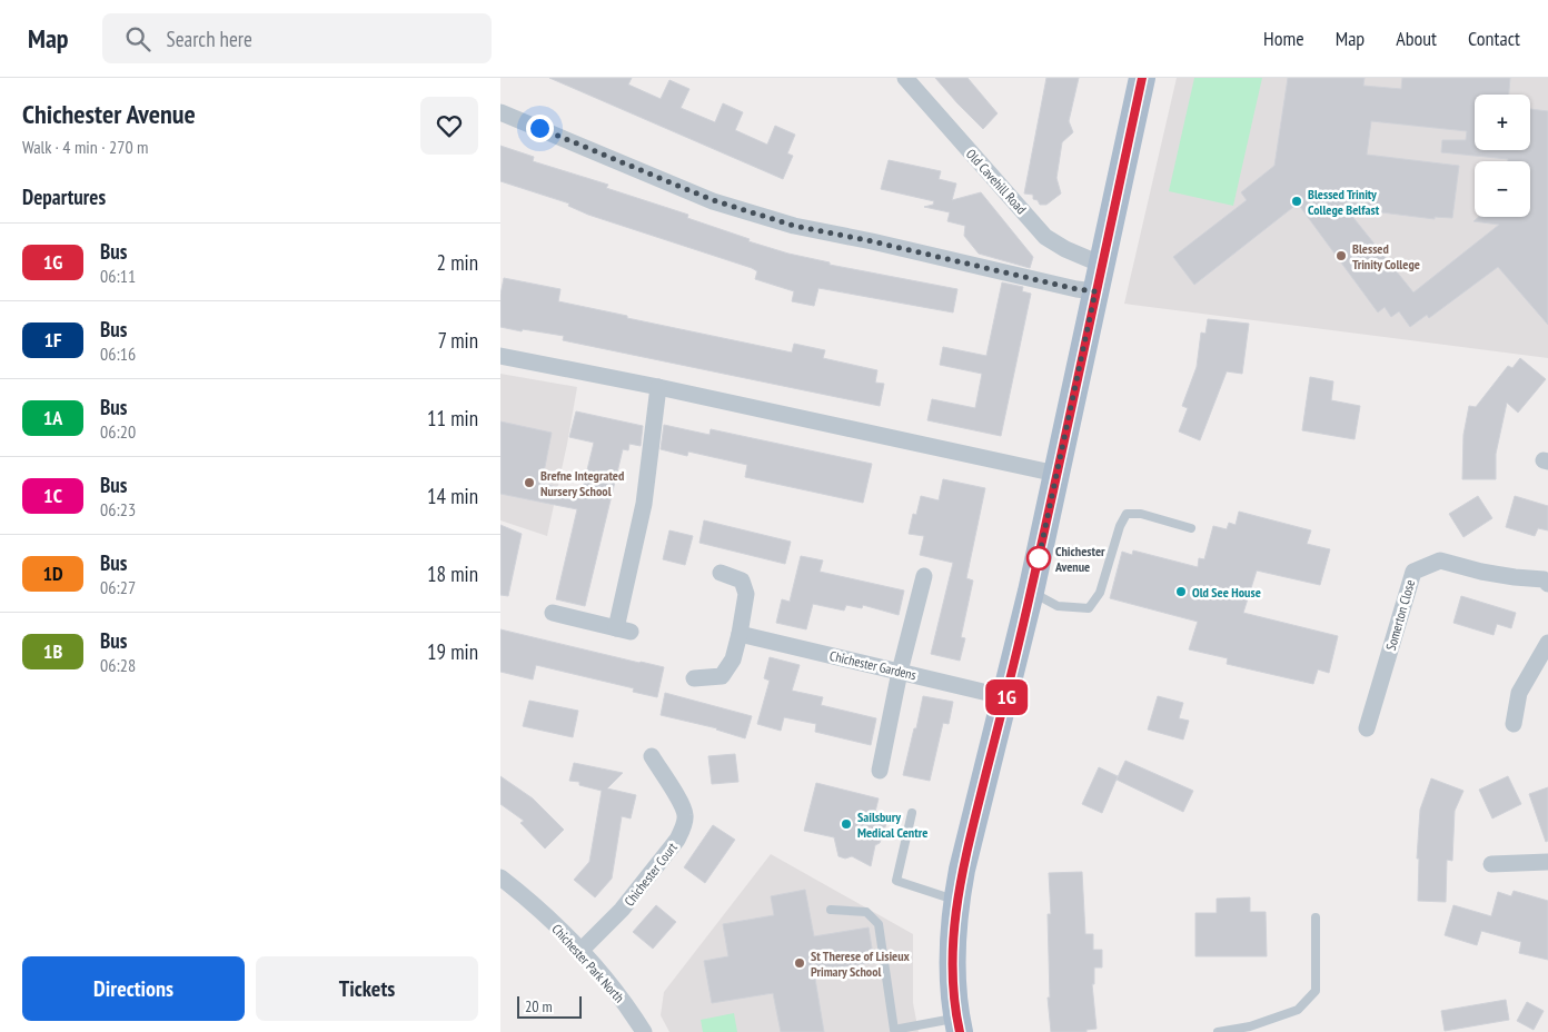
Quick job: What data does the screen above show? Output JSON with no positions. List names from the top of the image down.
{
  "streets": {
    "street": [
      "Old Cavehill Road",
      "Somerton Close",
      "Chichester Gardens",
      "Chichester Court",
      "Chichester Park North"
    ]
  },
  "crossings": [
    ["Chichester Court", "Chichester Park North"]
  ],
  "places": [
    "Blessed Trinity College Belfast",
    "Blessed Trinity College",
    "Brefne Integrated Nursery School",
    "Chichester Avenue",
    "Old See House",
    "Sailsbury Medical Centre",
    "St Therese of Lisieux Primary School"
  ],
  "lines": ["bus line 1G"],
  "scale_bar": "20 m",
  "page": {
    "header": "Map",
    "search": "Search here",
    "nav": [
      "Home",
      "Map",
      "About",
      "Contact"
    ],
    "heading": [
      ["Chichester Avenue", "Walk · 4 min · 270 m"],
      "Departures"
    ],
    "on_map": "1G",
    "map_buttons": ["+", "−"],
    "list": [
      {
        "mark": "1G",
        "name": "Bus",
        "note": "06:11",
        "value": "2 min"
      },
      {
        "mark": "1F",
        "name": "Bus",
        "note": "06:16",
        "value": "7 min"
      },
      {
        "mark": "1A",
        "name": "Bus",
        "note": "06:20",
        "value": "11 min"
      },
      {
        "mark": "1C",
        "name": "Bus",
        "note": "06:23",
        "value": "14 min"
      },
      {
        "mark": "1D",
        "name": "Bus",
        "note": "06:27",
        "value": "18 min"
      },
      {
        "mark": "1B",
        "name": "Bus",
        "note": "06:28",
        "value": "19 min"
      }
    ],
    "buttons": ["Directions", "Tickets"],
    "scale": "20 m"
  }
}
